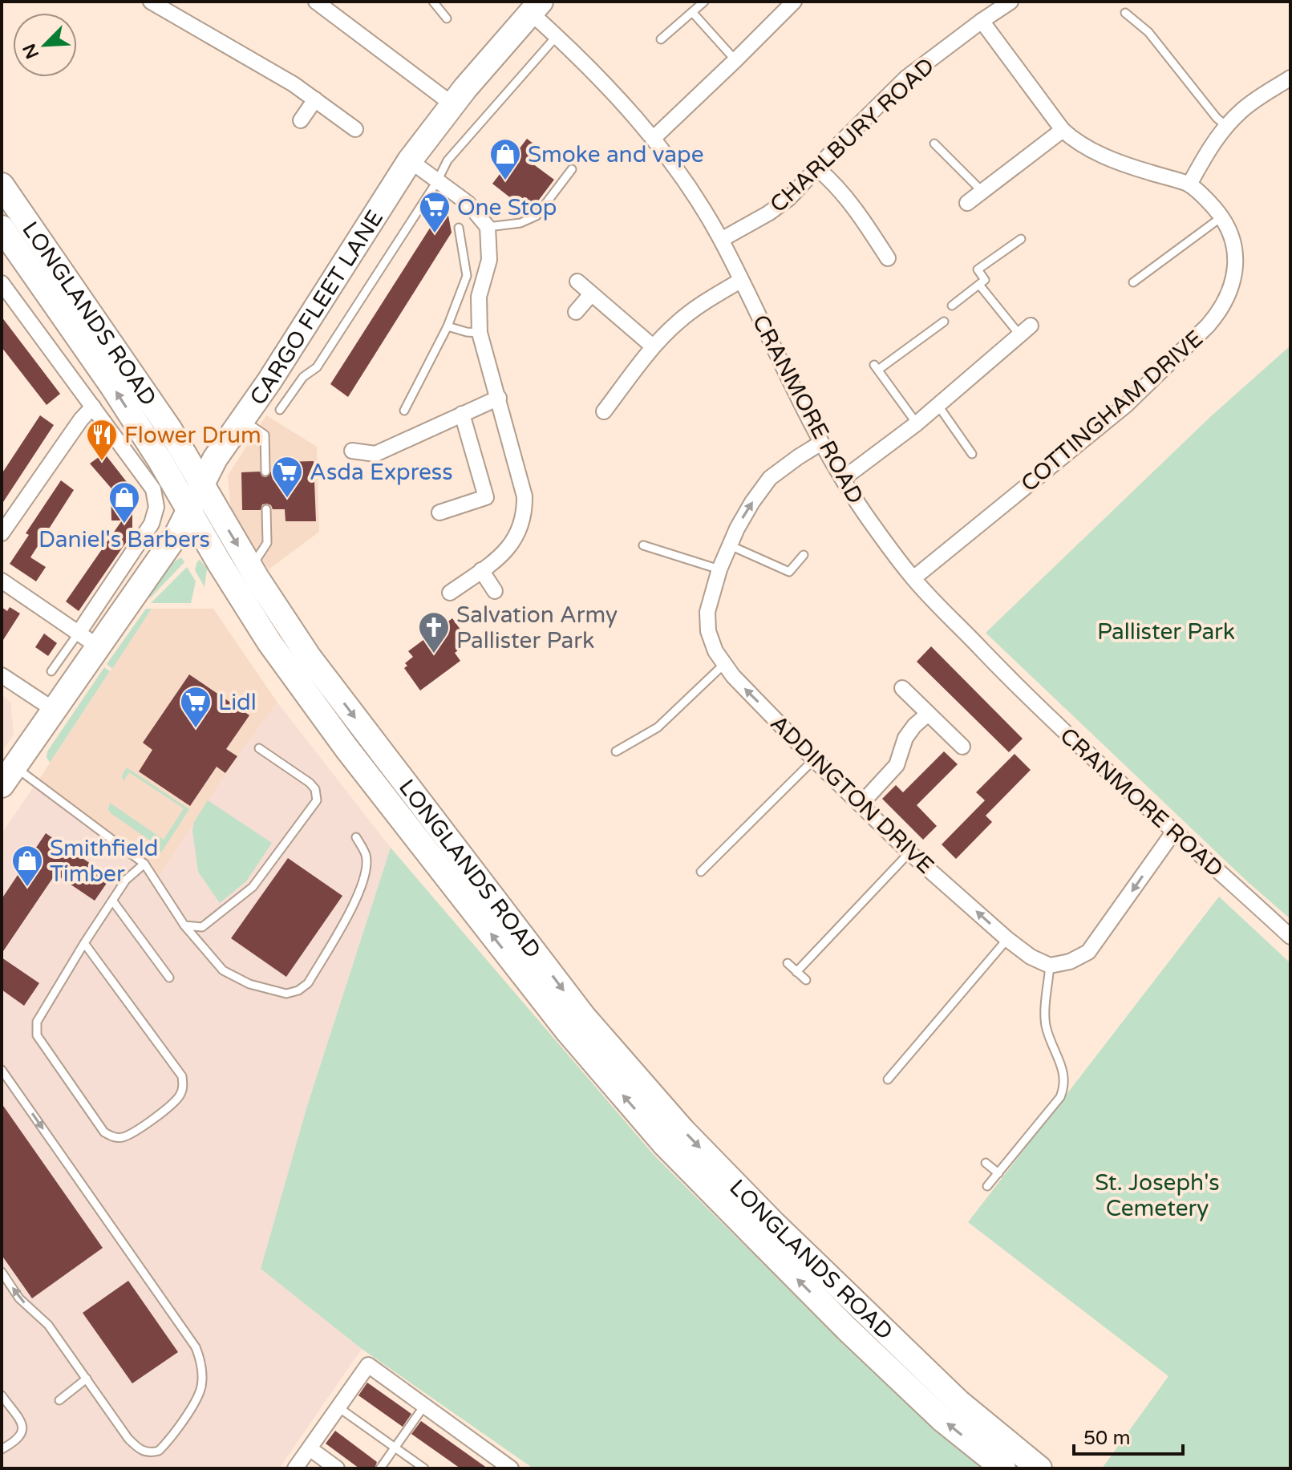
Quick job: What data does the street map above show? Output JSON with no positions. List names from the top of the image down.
{
  "streets": {
    "main road": ["CARGO FLEET LANE", "LONGLANDS ROAD"],
    "street": [
      "CHARLBURY ROAD",
      "CRANMORE ROAD",
      "COTTINGHAM DRIVE",
      "ADDINGTON DRIVE"
    ]
  },
  "crossings": [
    ["CHARLBURY ROAD", "CRANMORE ROAD"],
    ["CHARLBURY ROAD", "COTTINGHAM DRIVE"],
    ["CARGO FLEET LANE", "LONGLANDS ROAD"],
    ["CARGO FLEET LANE", "CRANMORE ROAD"],
    ["CRANMORE ROAD", "COTTINGHAM DRIVE"],
    ["CRANMORE ROAD", "ADDINGTON DRIVE"]
  ],
  "parks": ["Pallister Park", "St. Joseph's Cemetery"],
  "places": {
    "shop": ["Smoke and vape", "Daniel's Barbers", "Smithfield Timber"],
    "supermarket": ["One Stop", "Asda Express", "Lidl"],
    "restaurant": ["Flower Drum"],
    "church": ["Salvation Army Pallister Park"]
  },
  "scale_bar": "50 m",
  "north": "bottom left"
}
